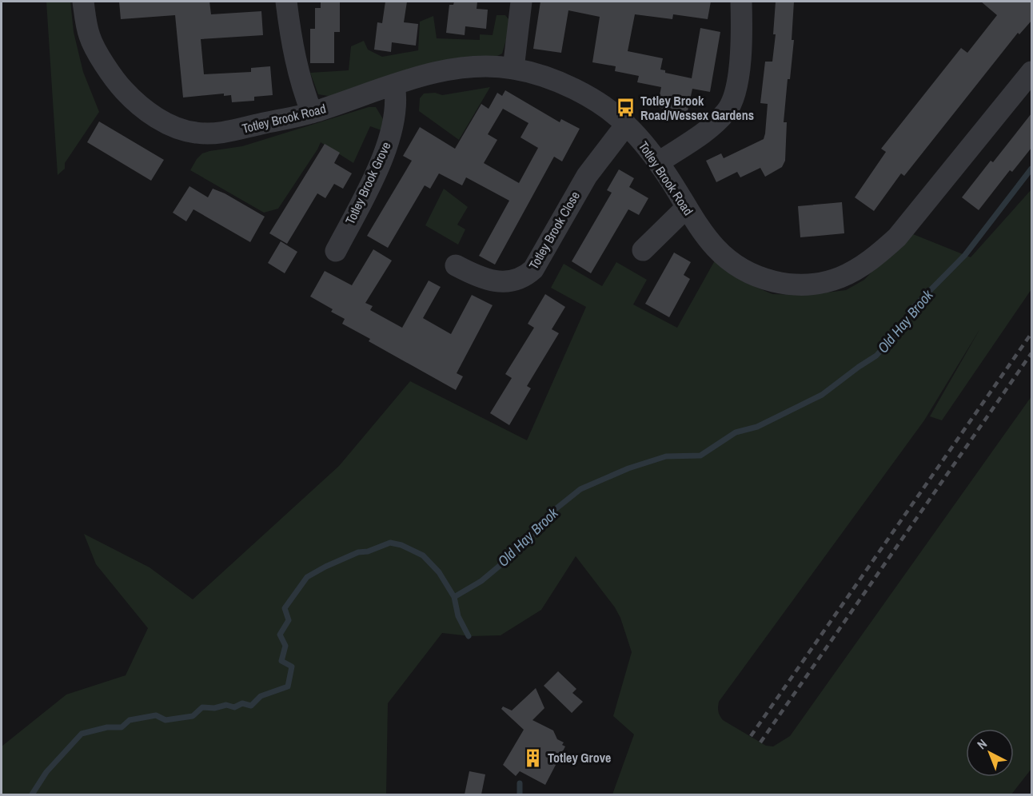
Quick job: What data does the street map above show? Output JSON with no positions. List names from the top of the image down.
{
  "streets": {
    "street": ["Totley Brook Road", "Totley Brook Grove", "Totley Brook Close"]
  },
  "crossings": [
    ["Totley Brook Road", "Totley Brook Grove"],
    ["Totley Brook Road", "Totley Brook Close"]
  ],
  "water": ["Old Hay Brook"],
  "places": {
    "bus stop": ["Totley Brook Road/Wessex Gardens"],
    "building": ["Totley Grove"]
  },
  "north": "top left"
}
